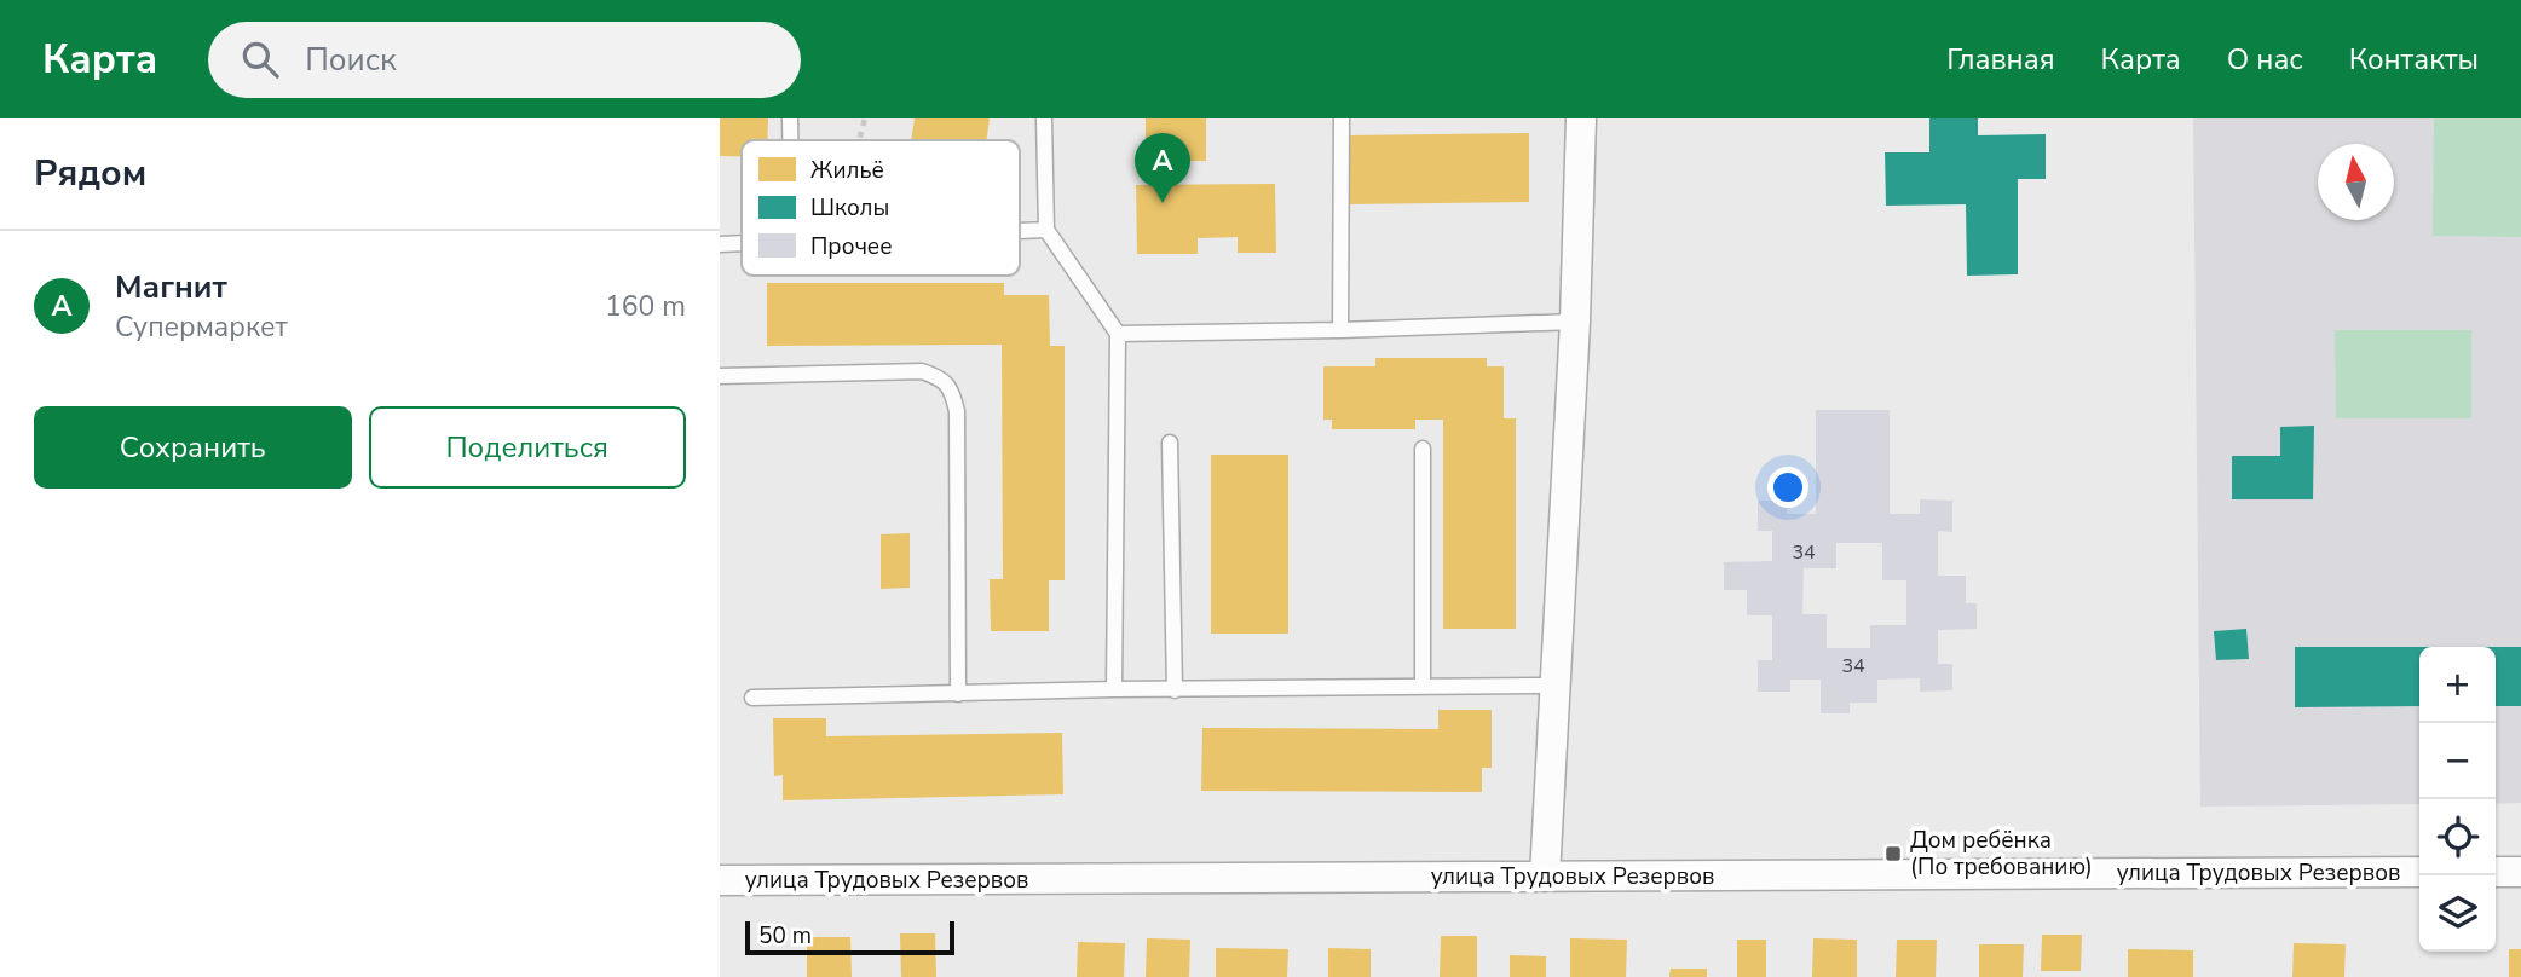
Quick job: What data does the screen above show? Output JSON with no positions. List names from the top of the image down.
{
  "streets": {
    "street": ["улица Трудовых Резервов"]
  },
  "places": {
    "transit": ["Дом ребёнка (По требованию)"]
  },
  "house_numbers": ["34", "34"],
  "legend": ["Жильё", "Школы", "Прочее"],
  "scale_bar": "50 m",
  "north": "top",
  "page": {
    "header": "Карта",
    "search": "Поиск",
    "nav": [
      "Главная",
      "Карта",
      "О нас",
      "Контакты"
    ],
    "heading": "Рядом",
    "pins": "A",
    "list": [
      {
        "mark": "A",
        "name": "Магнит",
        "note": "Супермаркет",
        "value": "160 m"
      }
    ],
    "buttons": ["Сохранить", "Поделиться"],
    "map_buttons": ["+", "−"],
    "scale": "50 m"
  }
}
